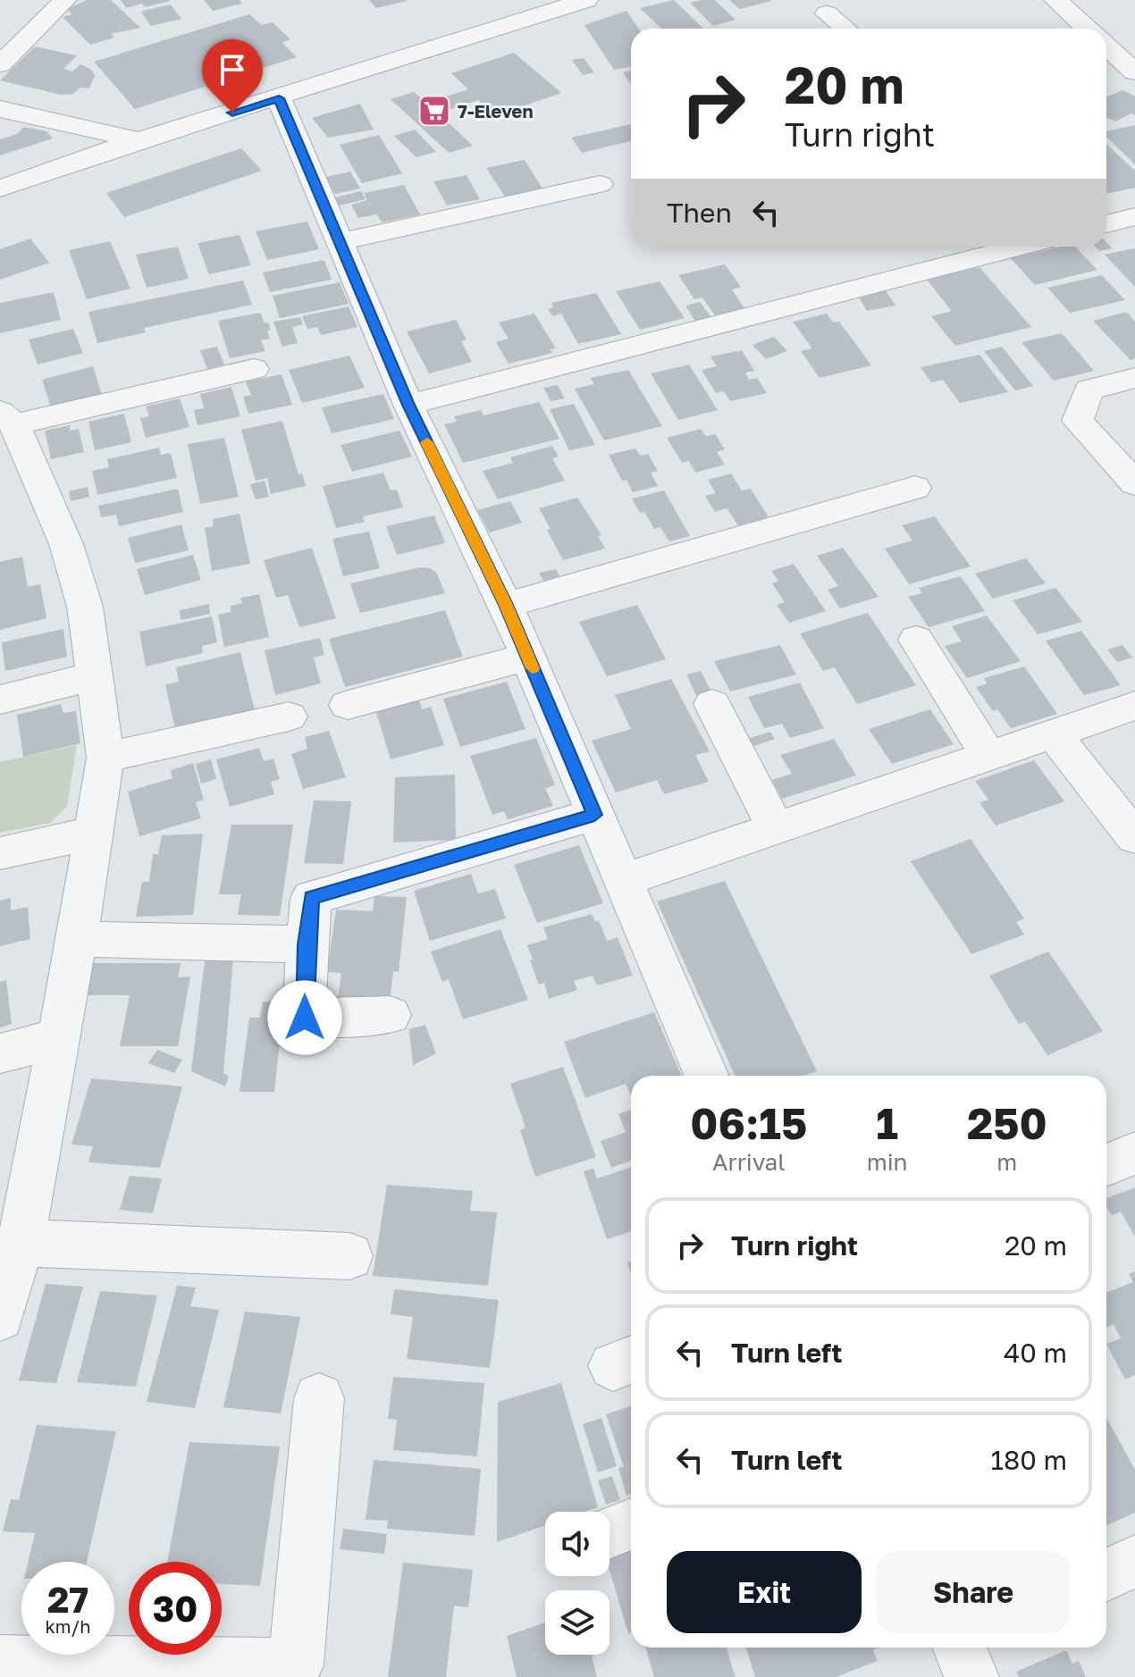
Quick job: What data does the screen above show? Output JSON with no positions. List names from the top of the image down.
{
  "places": {
    "supermarket": ["7-Eleven"]
  },
  "page": {
    "turn": ["20 m", "Turn right"],
    "then": "Then",
    "eta": [
      "06:15",
      "Arrival",
      "1",
      "min",
      "250",
      "m"
    ],
    "list": [
      {
        "name": "Turn right",
        "value": "20 m"
      },
      {
        "name": "Turn left",
        "value": "40 m"
      },
      {
        "name": "Turn left",
        "value": "180 m"
      }
    ],
    "buttons": ["Exit", "Share"],
    "speed": "27 km/h",
    "limit": "30"
  }
}
